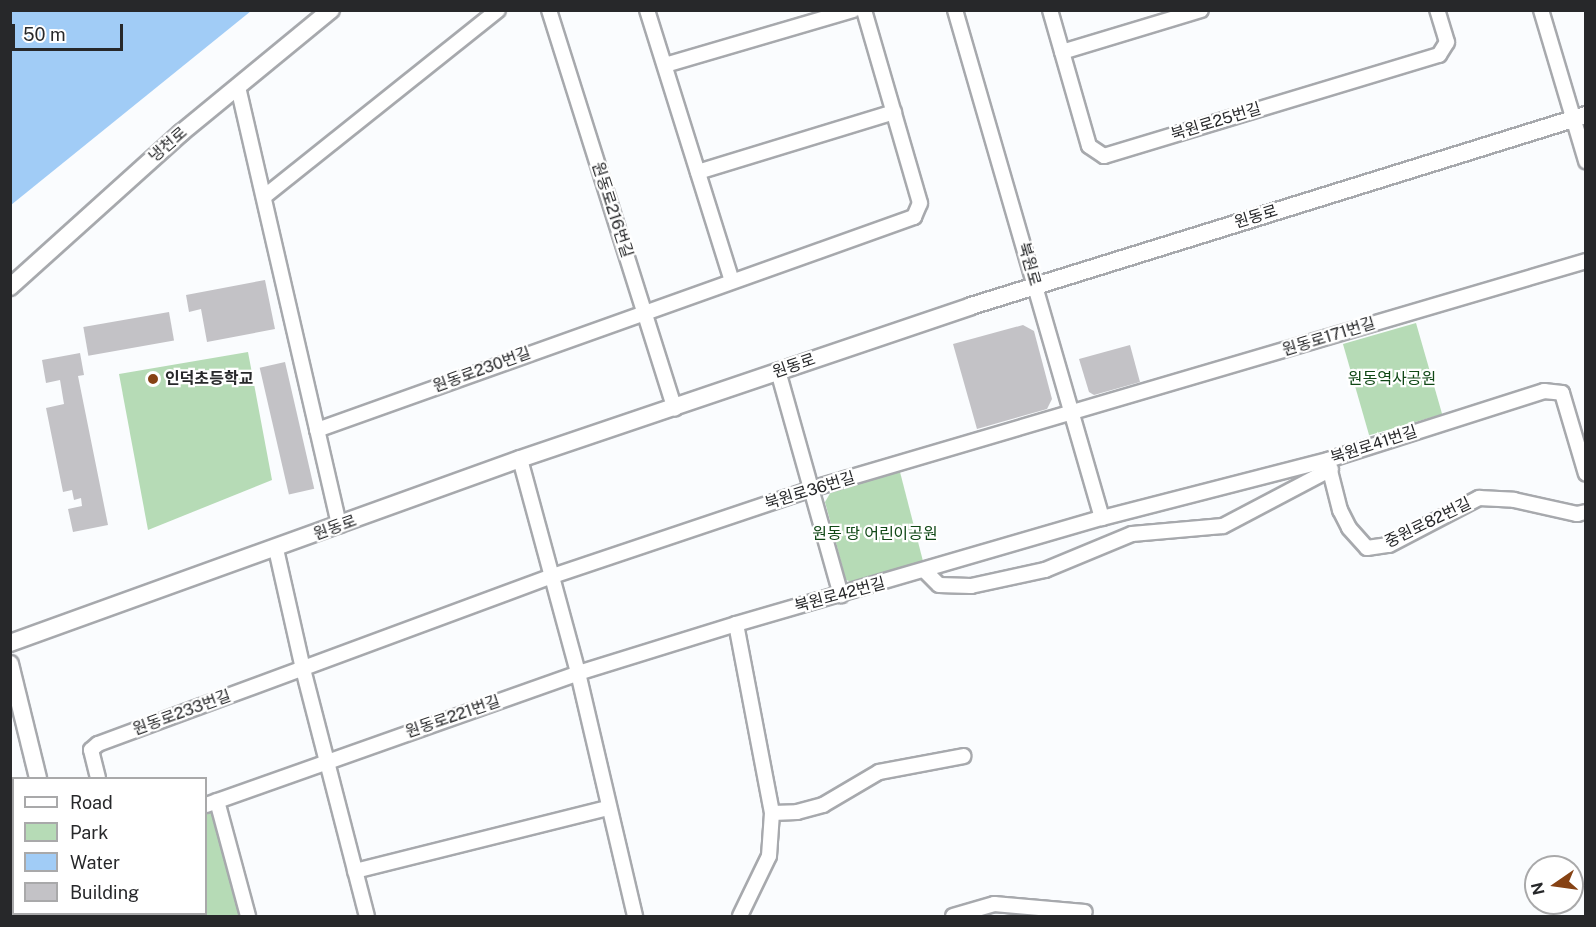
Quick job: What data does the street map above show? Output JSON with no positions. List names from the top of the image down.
{
  "streets": {
    "street": [
      "북원로25번길",
      "냉천로",
      "원동로216번길",
      "원동로",
      "북원로",
      "원동로171번길",
      "원동로230번길",
      "북원로41번길",
      "북원로36번길",
      "중원로82번길",
      "북원로42번길",
      "원동로233번길",
      "원동로221번길"
    ]
  },
  "crossings": [
    ["원동로216번길", "원동로"],
    ["원동로216번길", "원동로230번길"],
    ["원동로", "북원로"],
    ["북원로", "원동로171번길"],
    ["북원로", "북원로41번길"],
    ["북원로", "북원로36번길"],
    ["북원로", "북원로42번길"],
    ["원동로171번길", "북원로36번길"],
    ["북원로41번길", "중원로82번길"],
    ["북원로41번길", "북원로42번길"],
    ["북원로42번길", "원동로221번길"]
  ],
  "parks": ["원동역사공원", "원동 땅 어린이공원"],
  "places": ["인덕초등학교"],
  "legend": [
    "Road",
    "Park",
    "Water",
    "Building"
  ],
  "scale_bar": "50 m",
  "north": "left"
}
